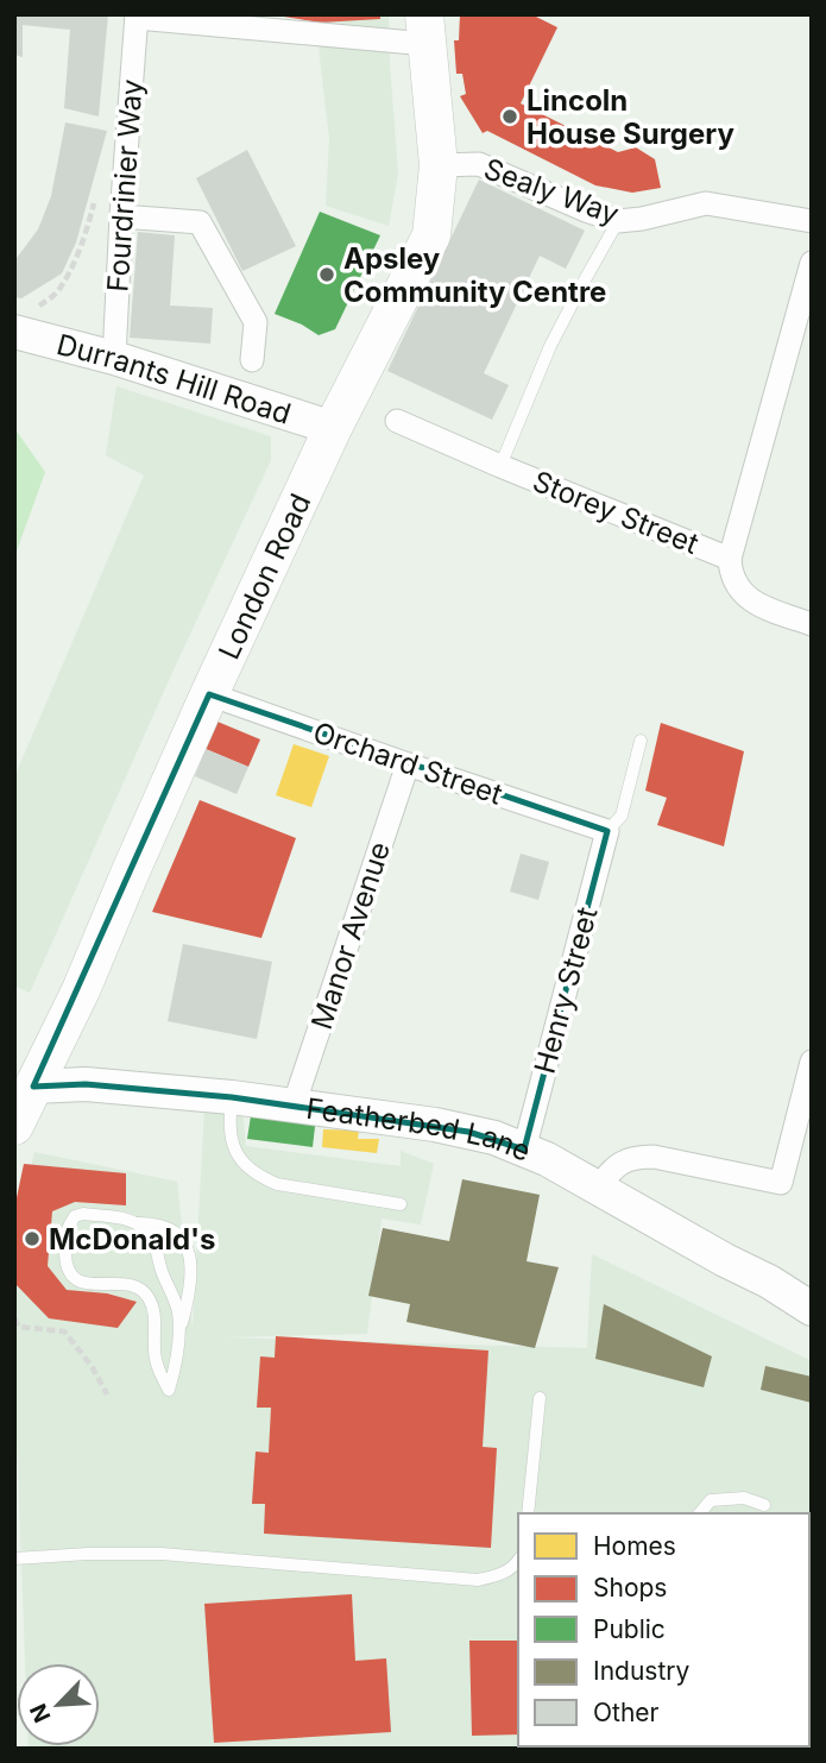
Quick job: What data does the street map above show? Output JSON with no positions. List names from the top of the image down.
{
  "streets": {
    "main road": ["London Road"],
    "street": [
      "Fourdrinier Way",
      "Sealy Way",
      "Durrants Hill Road",
      "Storey Street",
      "Orchard Street",
      "Manor Avenue",
      "Henry Street",
      "Featherbed Lane"
    ]
  },
  "crossings": [
    ["Fourdrinier Way", "Durrants Hill Road"],
    ["Sealy Way", "London Road"],
    ["Durrants Hill Road", "London Road"],
    ["London Road", "Orchard Street"],
    ["London Road", "Featherbed Lane"],
    ["Orchard Street", "Manor Avenue"],
    ["Orchard Street", "Henry Street"],
    ["Manor Avenue", "Featherbed Lane"],
    ["Henry Street", "Featherbed Lane"]
  ],
  "places": ["Lincoln House Surgery", "Apsley Community Centre", "McDonald's"],
  "legend": [
    "Homes",
    "Shops",
    "Public",
    "Industry",
    "Other"
  ],
  "north": "bottom left"
}
